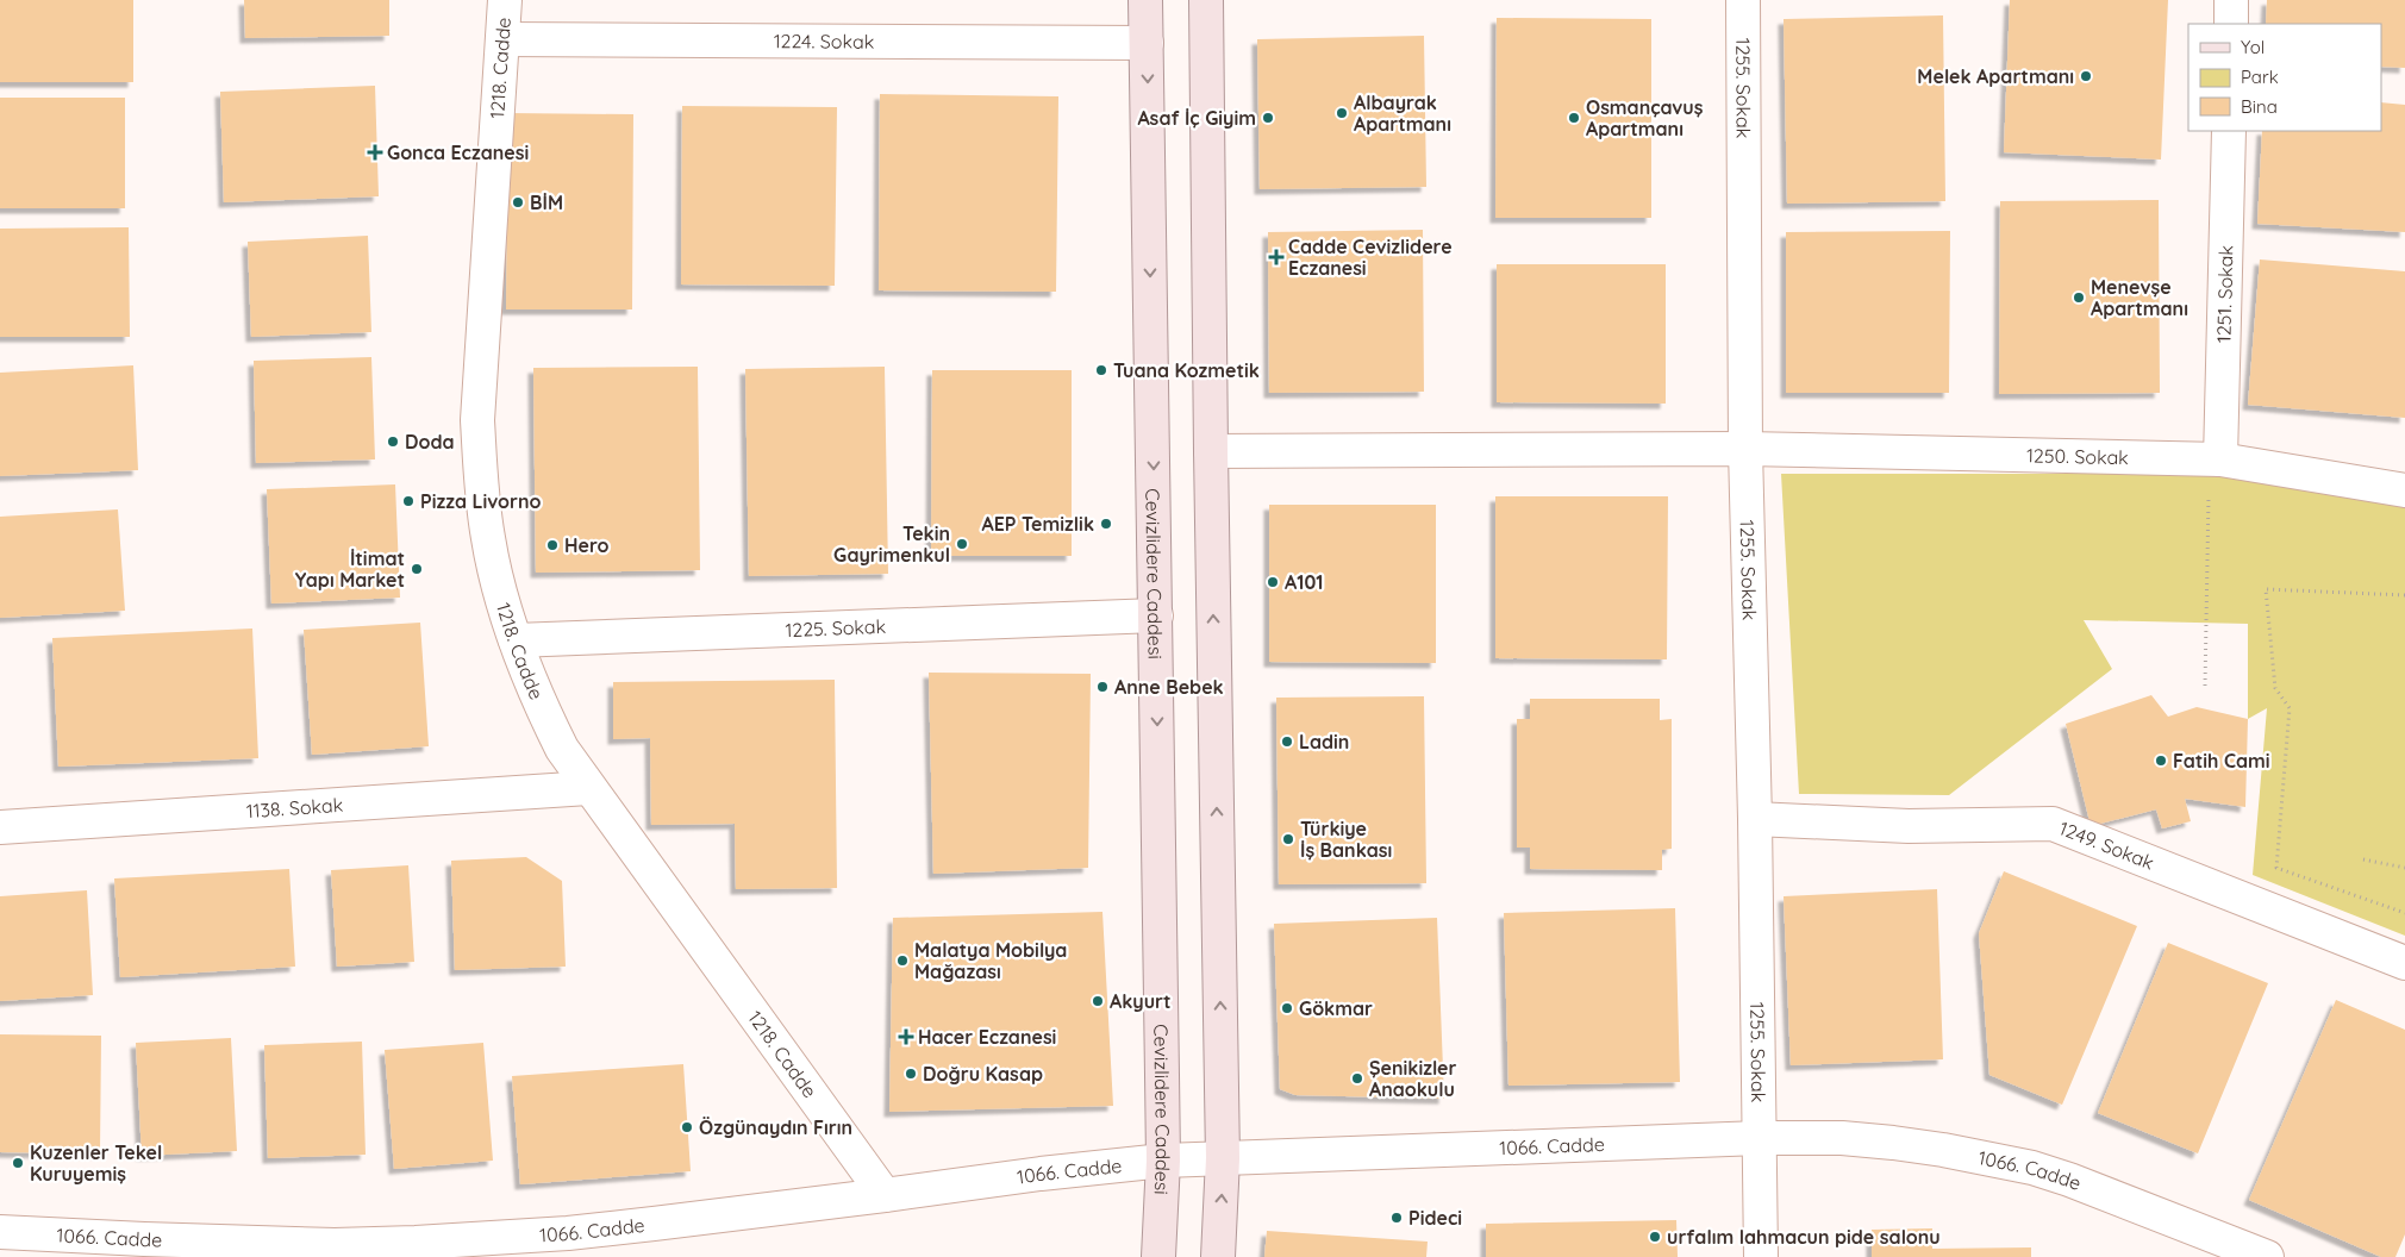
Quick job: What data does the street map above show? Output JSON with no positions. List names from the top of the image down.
{
  "streets": {
    "main road": ["Cevizlidere Caddesi"],
    "street": [
      "1224. Sokak",
      "1218. Cadde",
      "1255. Sokak",
      "1251. Sokak",
      "1250. Sokak",
      "1225. Sokak",
      "1138. Sokak",
      "1249. Sokak",
      "1066. Cadde"
    ]
  },
  "crossings": [
    ["1224. Sokak", "1218. Cadde"],
    ["1224. Sokak", "Cevizlidere Caddesi"],
    ["1218. Cadde", "1225. Sokak"],
    ["1218. Cadde", "1138. Sokak"],
    ["1218. Cadde", "1066. Cadde"],
    ["1255. Sokak", "1250. Sokak"],
    ["1255. Sokak", "1249. Sokak"],
    ["1255. Sokak", "1066. Cadde"],
    ["1251. Sokak", "1250. Sokak"],
    ["Cevizlidere Caddesi", "1225. Sokak"],
    ["Cevizlidere Caddesi", "1066. Cadde"]
  ],
  "places": {
    "other": [
      "Melek Apartmanı",
      "Albayrak Apartmanı",
      "Asaf İç Giyim",
      "Osmançavuş Apartmanı",
      "BİM",
      "Menevşe Apartmanı",
      "Tuana Kozmetik",
      "Doda",
      "Pizza Livorno",
      "AEP Temizlik",
      "Tekin Gayrimenkul",
      "Hero",
      "İtimat Yapı Market",
      "A101",
      "Anne Bebek",
      "Ladin",
      "Fatih Cami",
      "Türkiye İş Bankası",
      "Malatya Mobilya Mağazası",
      "Akyurt",
      "Gökmar",
      "Doğru Kasap",
      "Şenikizler Anaokulu",
      "Özgünaydın Fırın",
      "Kuzenler Tekel Kuruyemiş",
      "Pideci",
      "urfalım lahmacun pide salonu"
    ],
    "health": ["Gonca Eczanesi", "Cadde Cevizlidere Eczanesi", "Hacer Eczanesi"]
  },
  "legend": ["Yol", "Park", "Bina"]
}
